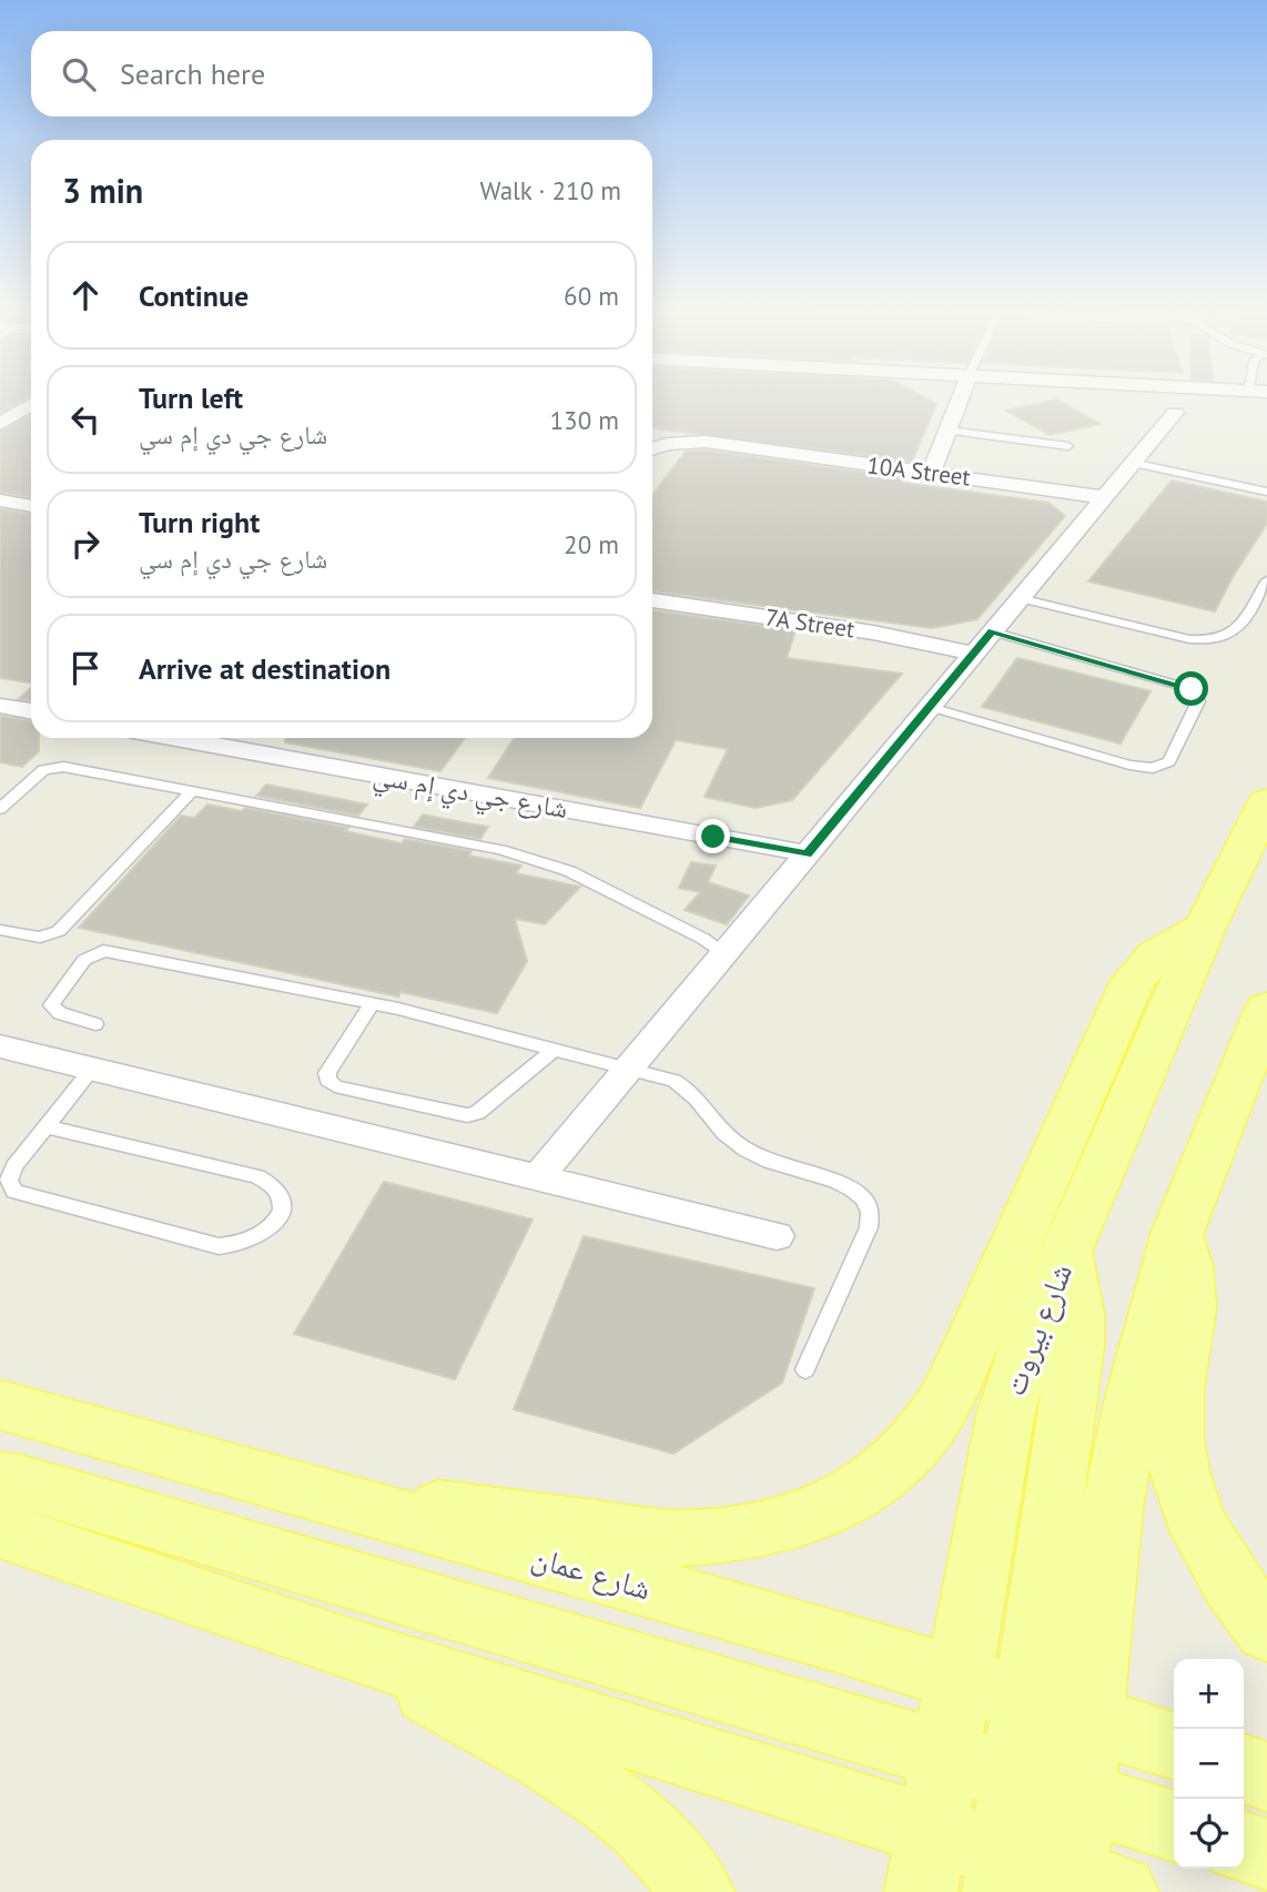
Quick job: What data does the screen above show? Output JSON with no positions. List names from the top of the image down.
{
  "streets": {
    "main road": ["شارع بيروت", "شارع عمان"],
    "street": ["10A Street", "7A Street", "شارع جي دي إم سي"]
  },
  "crossings": [
    ["شارع بيروت", "شارع عمان"]
  ],
  "page": {
    "search": "Search here",
    "heading": ["3 min", "Walk · 210 m"],
    "list": [
      ["Continue", "60 m"],
      ["Turn left", "شارع جي دي إم سي", "130 m"],
      ["Turn right", "شارع جي دي إم سي", "20 m"],
      "Arrive at destination"
    ],
    "map_buttons": ["+", "−"]
  }
}
